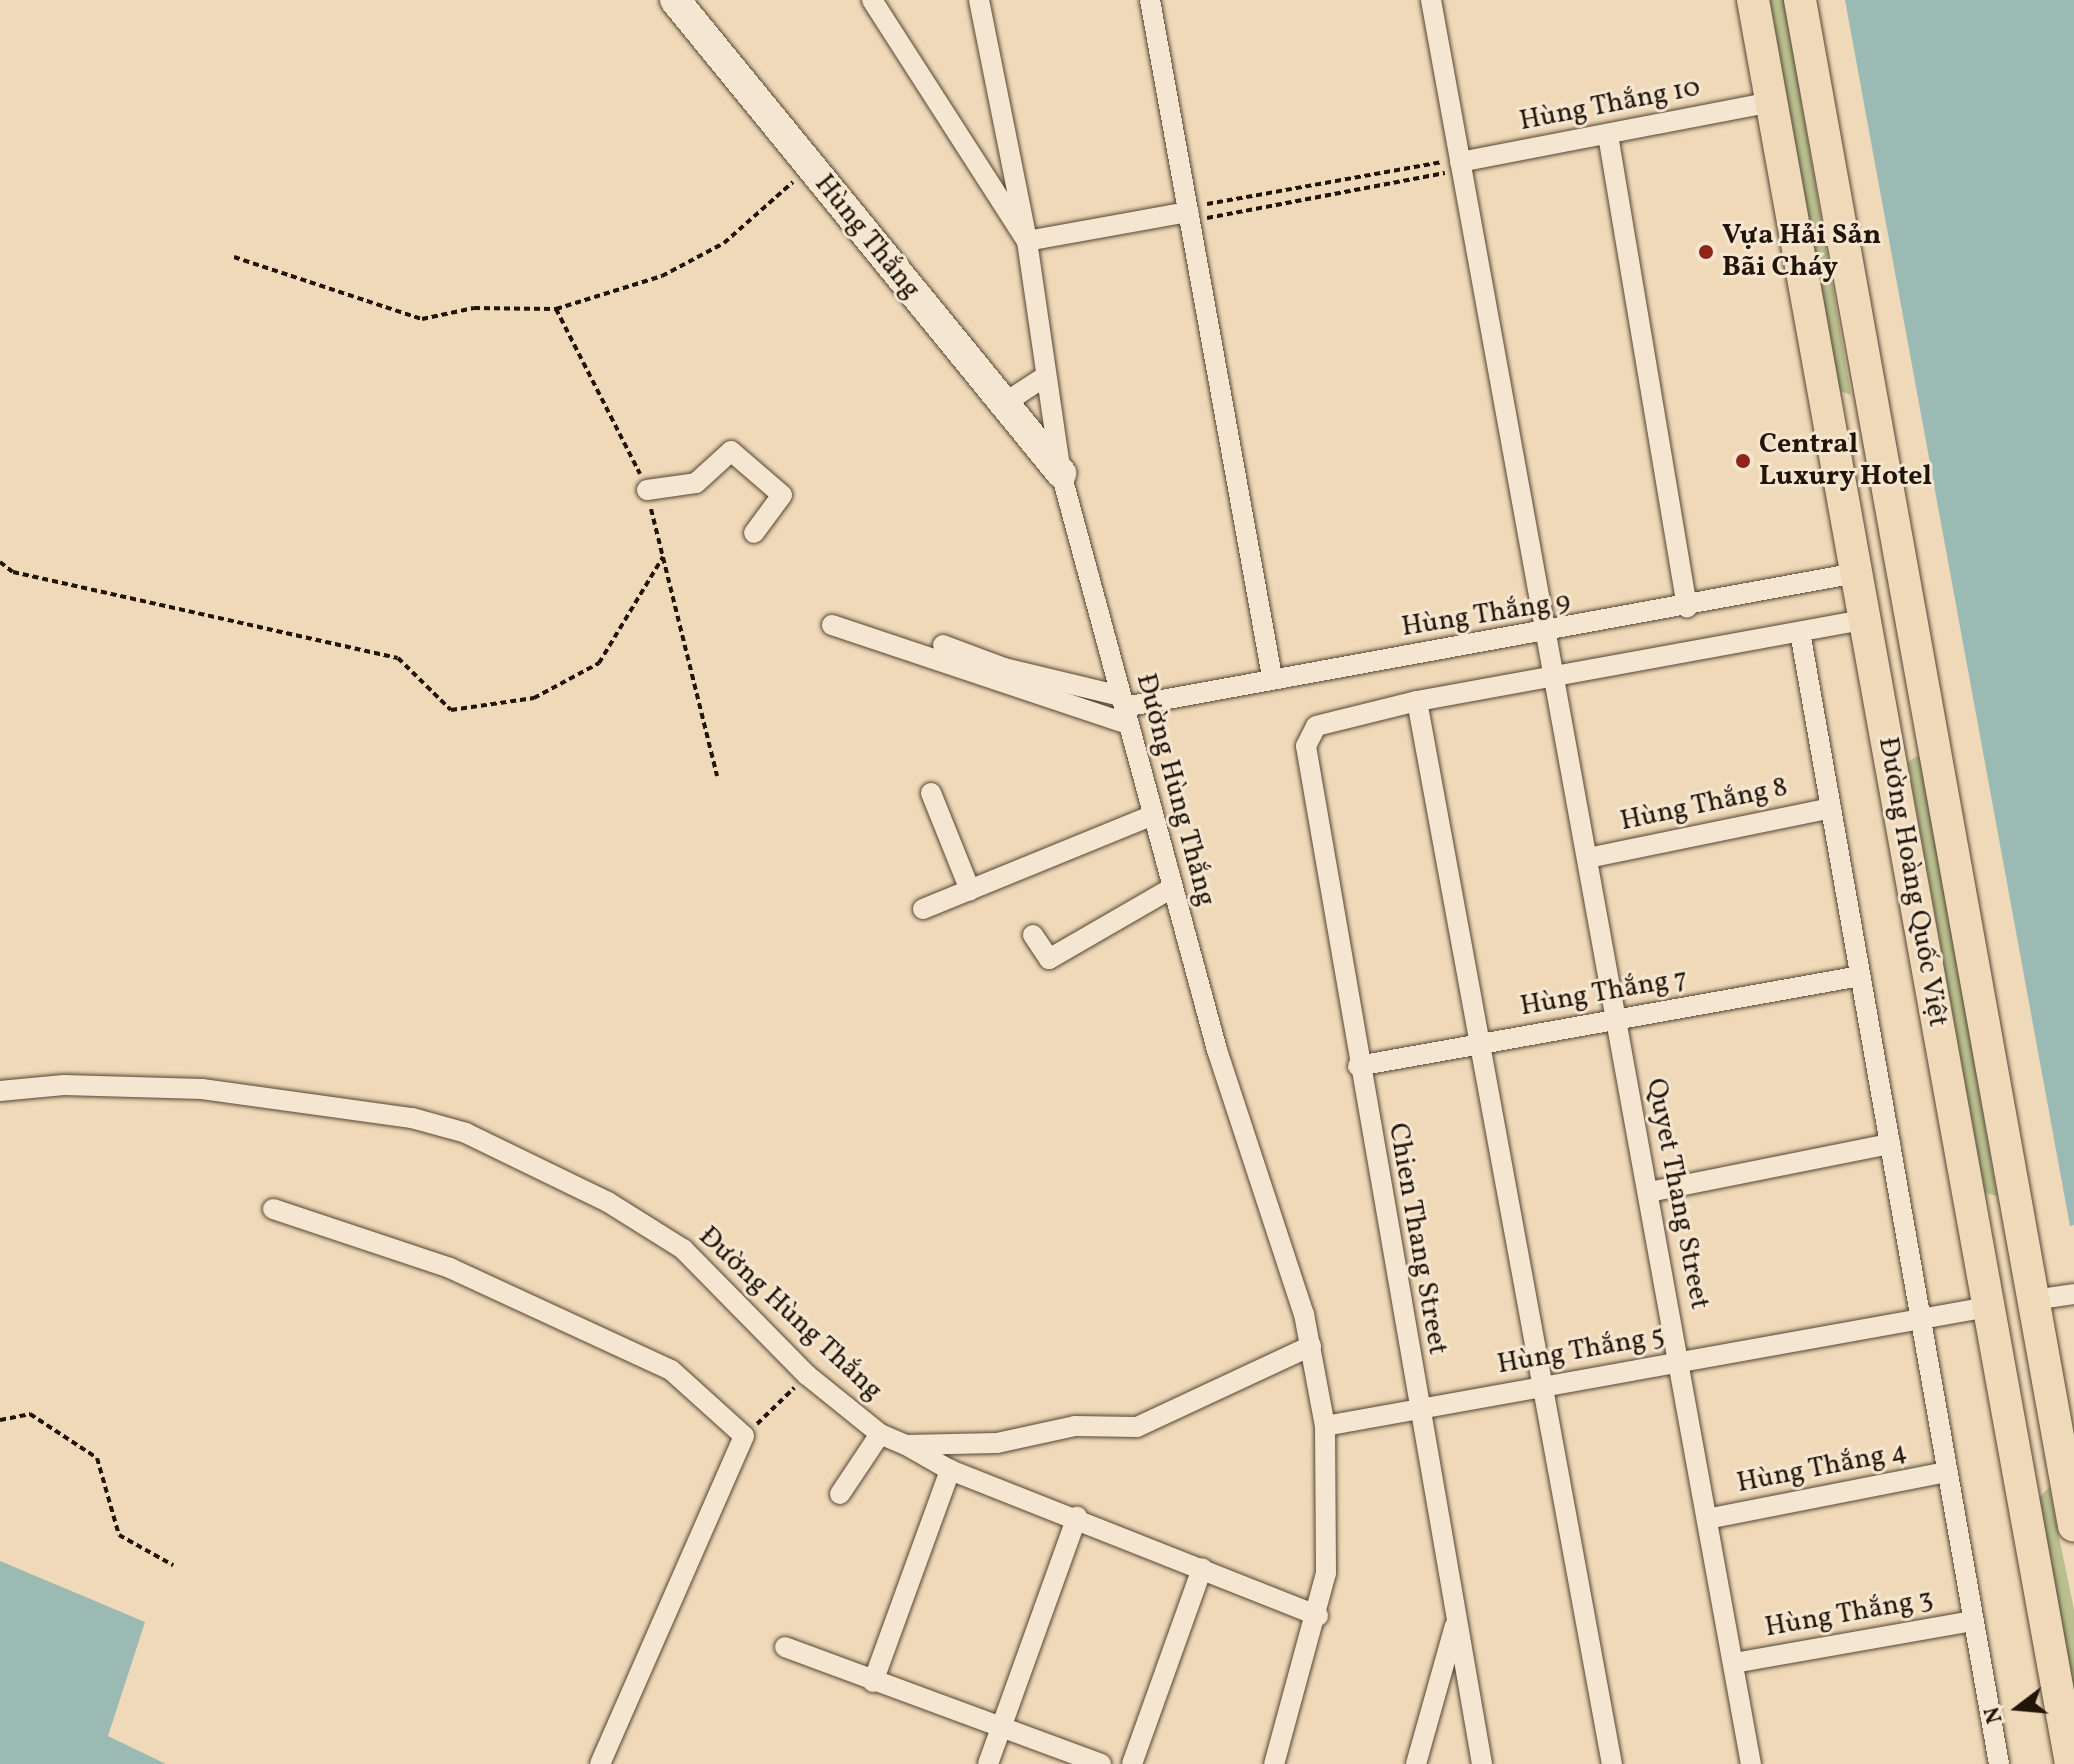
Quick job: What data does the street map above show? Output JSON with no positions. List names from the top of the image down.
{
  "streets": {
    "main road": ["Đường Hoàng Quốc Việt"],
    "street": [
      "Hùng Thắng 10",
      "Hùng Thắng",
      "Hùng Thắng 9",
      "Đường Hùng Thắng",
      "Hùng Thắng 8",
      "Hùng Thắng 7",
      "Quyet Thang Street",
      "Chien Thang Street",
      "Hùng Thắng 5",
      "Hùng Thắng 4",
      "Hùng Thắng 3"
    ]
  },
  "crossings": [
    ["Hùng Thắng 10", "Đường Hoàng Quốc Việt"],
    ["Hùng Thắng 10", "Quyet Thang Street"],
    ["Hùng Thắng", "Đường Hùng Thắng"],
    ["Hùng Thắng 9", "Đường Hùng Thắng"],
    ["Hùng Thắng 9", "Đường Hoàng Quốc Việt"],
    ["Hùng Thắng 9", "Quyet Thang Street"],
    ["Hùng Thắng 8", "Quyet Thang Street"],
    ["Đường Hoàng Quốc Việt", "Hùng Thắng 5"],
    ["Hùng Thắng 7", "Quyet Thang Street"],
    ["Hùng Thắng 7", "Chien Thang Street"],
    ["Quyet Thang Street", "Hùng Thắng 5"],
    ["Quyet Thang Street", "Hùng Thắng 4"],
    ["Quyet Thang Street", "Hùng Thắng 3"],
    ["Chien Thang Street", "Hùng Thắng 5"]
  ],
  "places": ["Vựa Hải Sản Bãi Cháy", "Central Luxury Hotel"],
  "north": "left"
}
